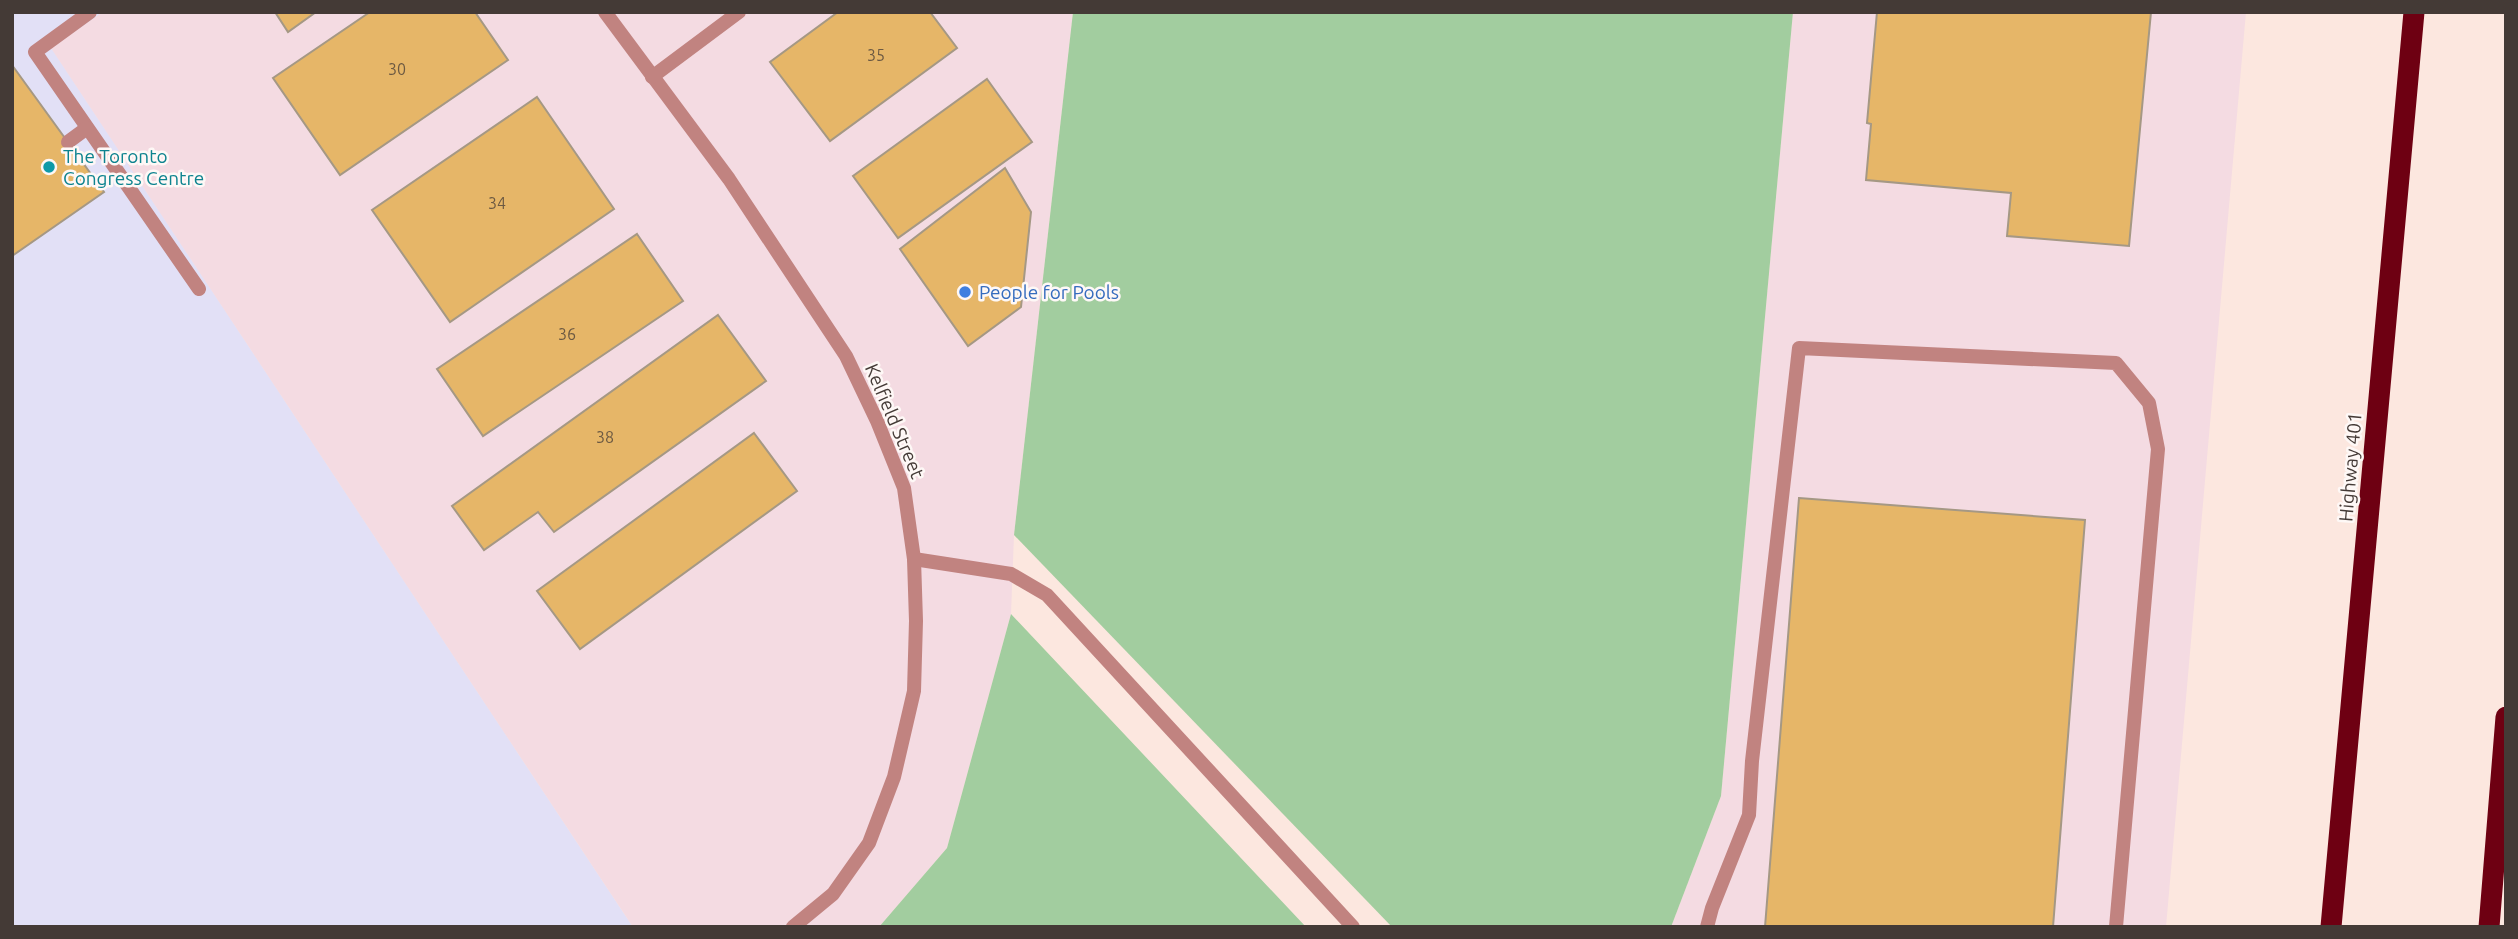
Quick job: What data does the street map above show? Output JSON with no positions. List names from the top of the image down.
{
  "streets": {
    "highway": ["Highway 401"],
    "street": ["Kelfield Street"]
  },
  "places": ["The Toronto Congress Centre", "People for Pools"],
  "house_numbers": [
    "35",
    "30",
    "34",
    "36",
    "38"
  ]
}
